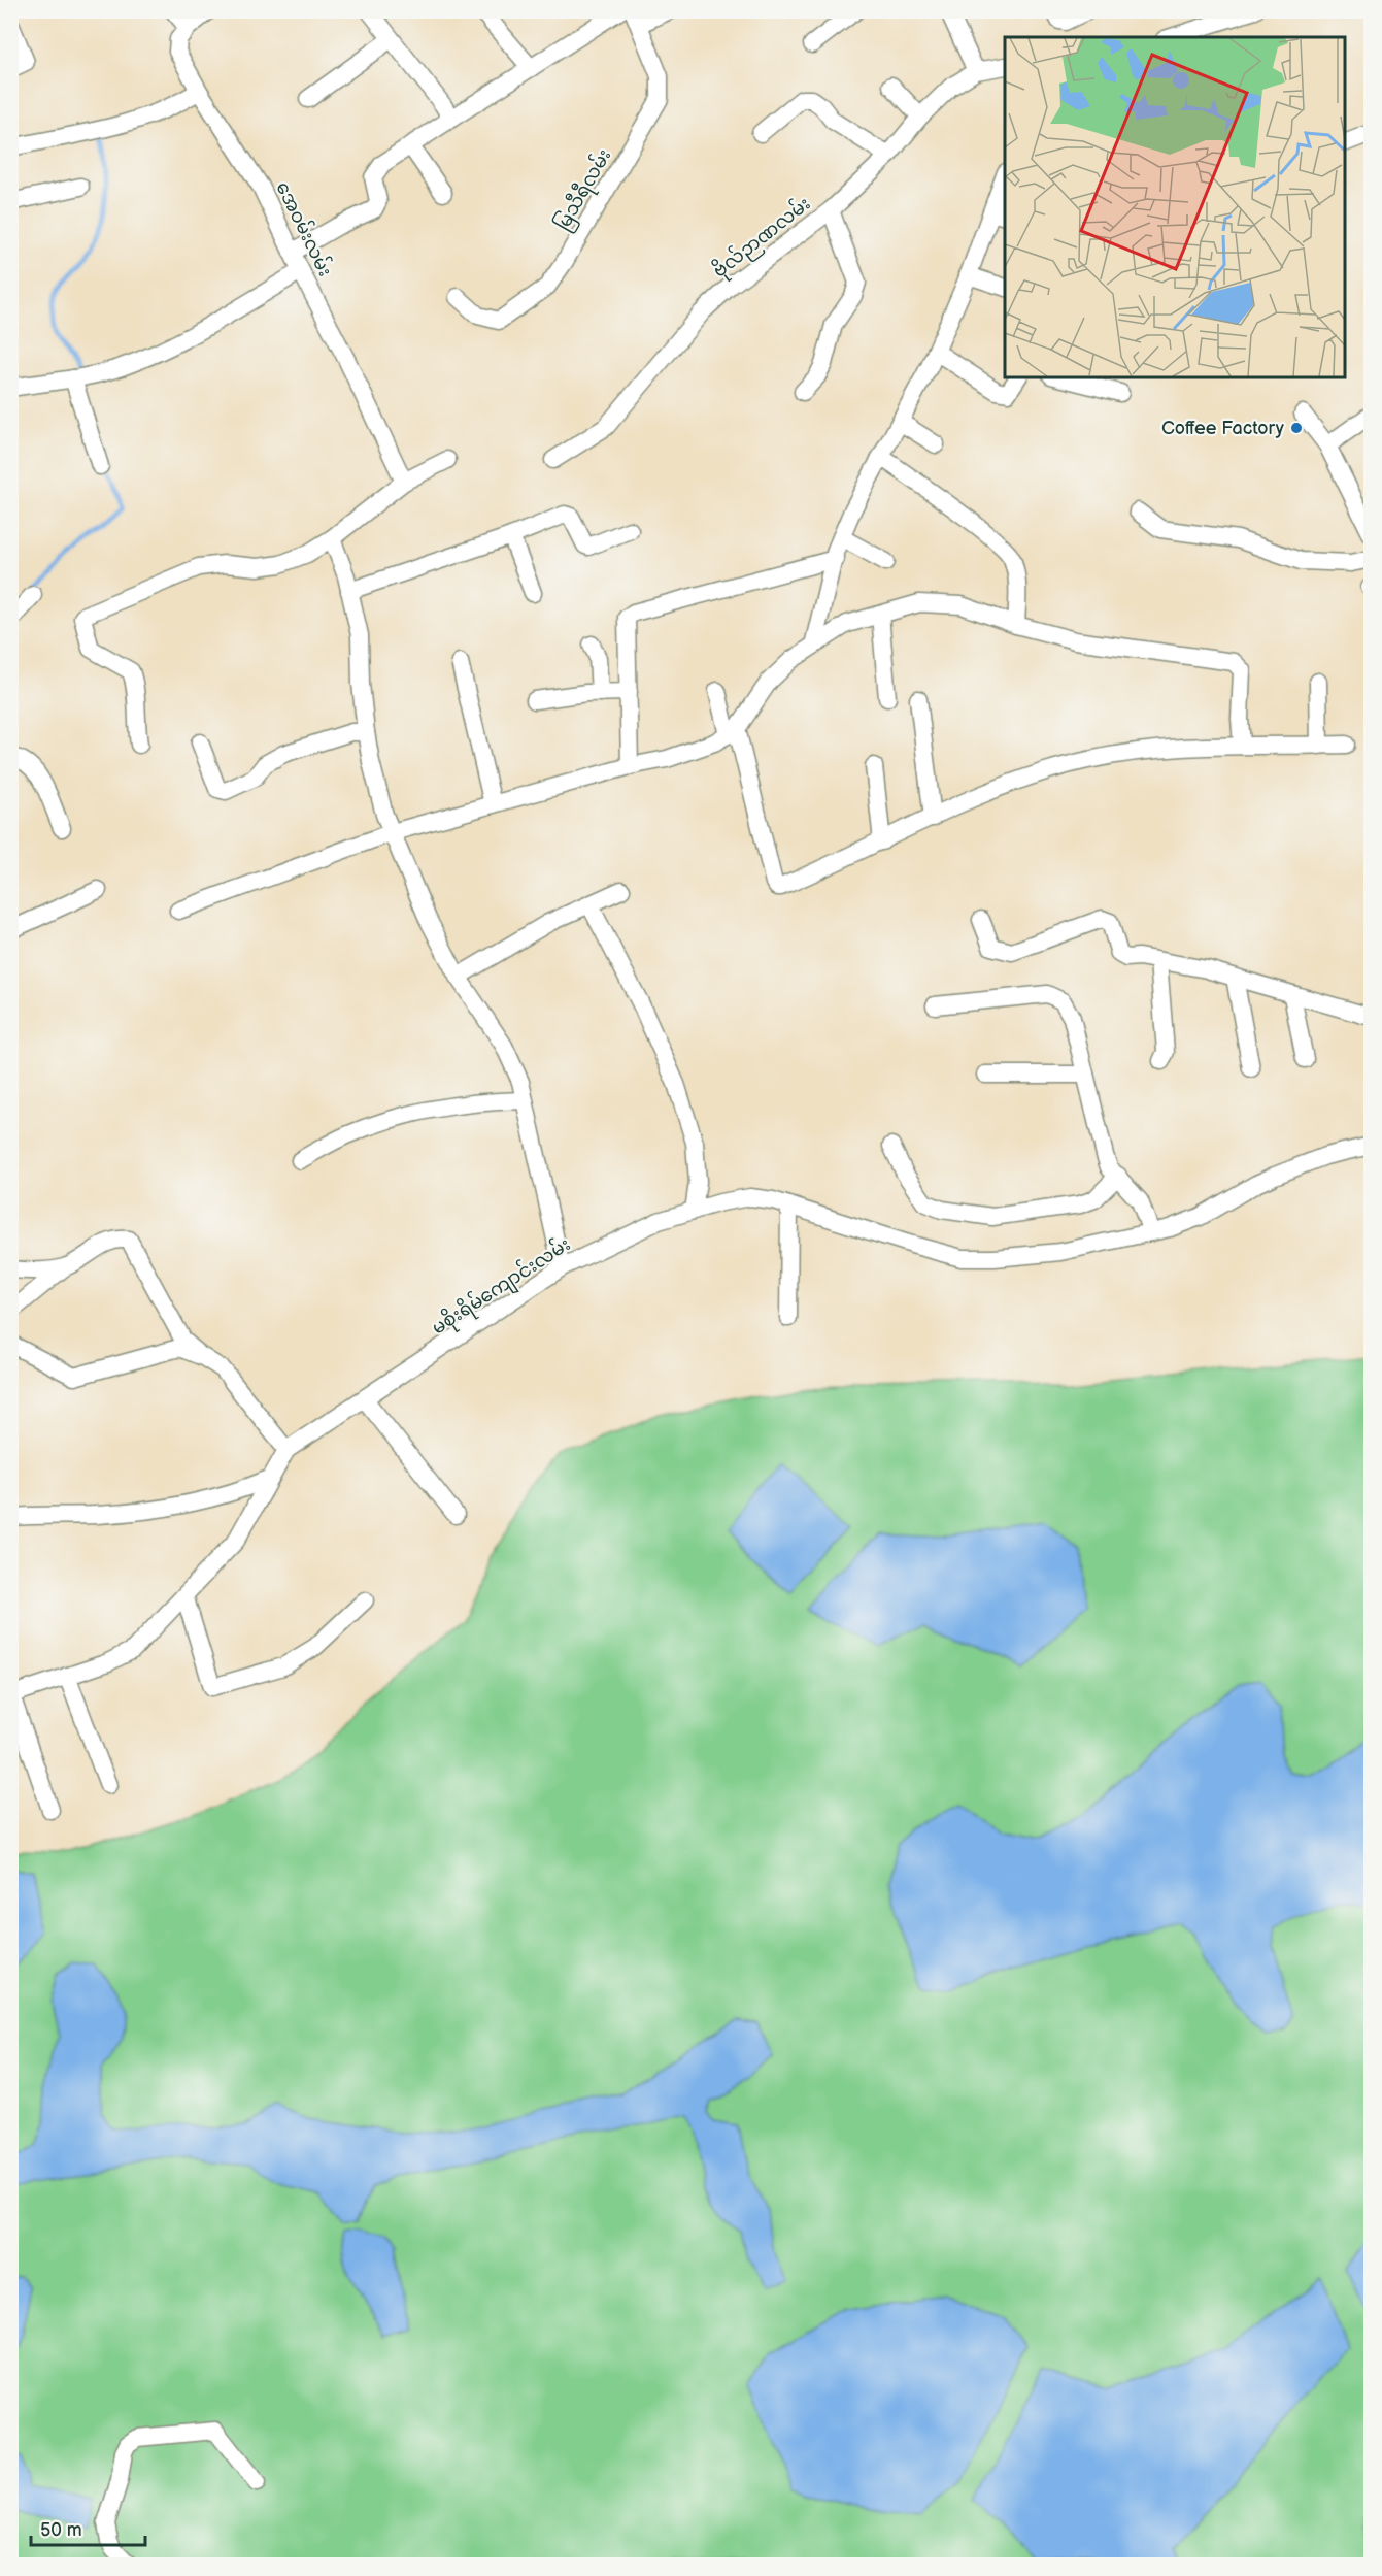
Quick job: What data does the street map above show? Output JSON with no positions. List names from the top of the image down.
{
  "streets": {
    "street": [
      "မြသီရီလမ်း",
      "အေဝမ်းလမ်း",
      "ဗိုလ်ဉာဏလမ်း",
      "မစိုးရိမ်ကျောင်းလမ်း"
    ]
  },
  "places": ["Coffee Factory"],
  "scale_bar": "50 m"
}
